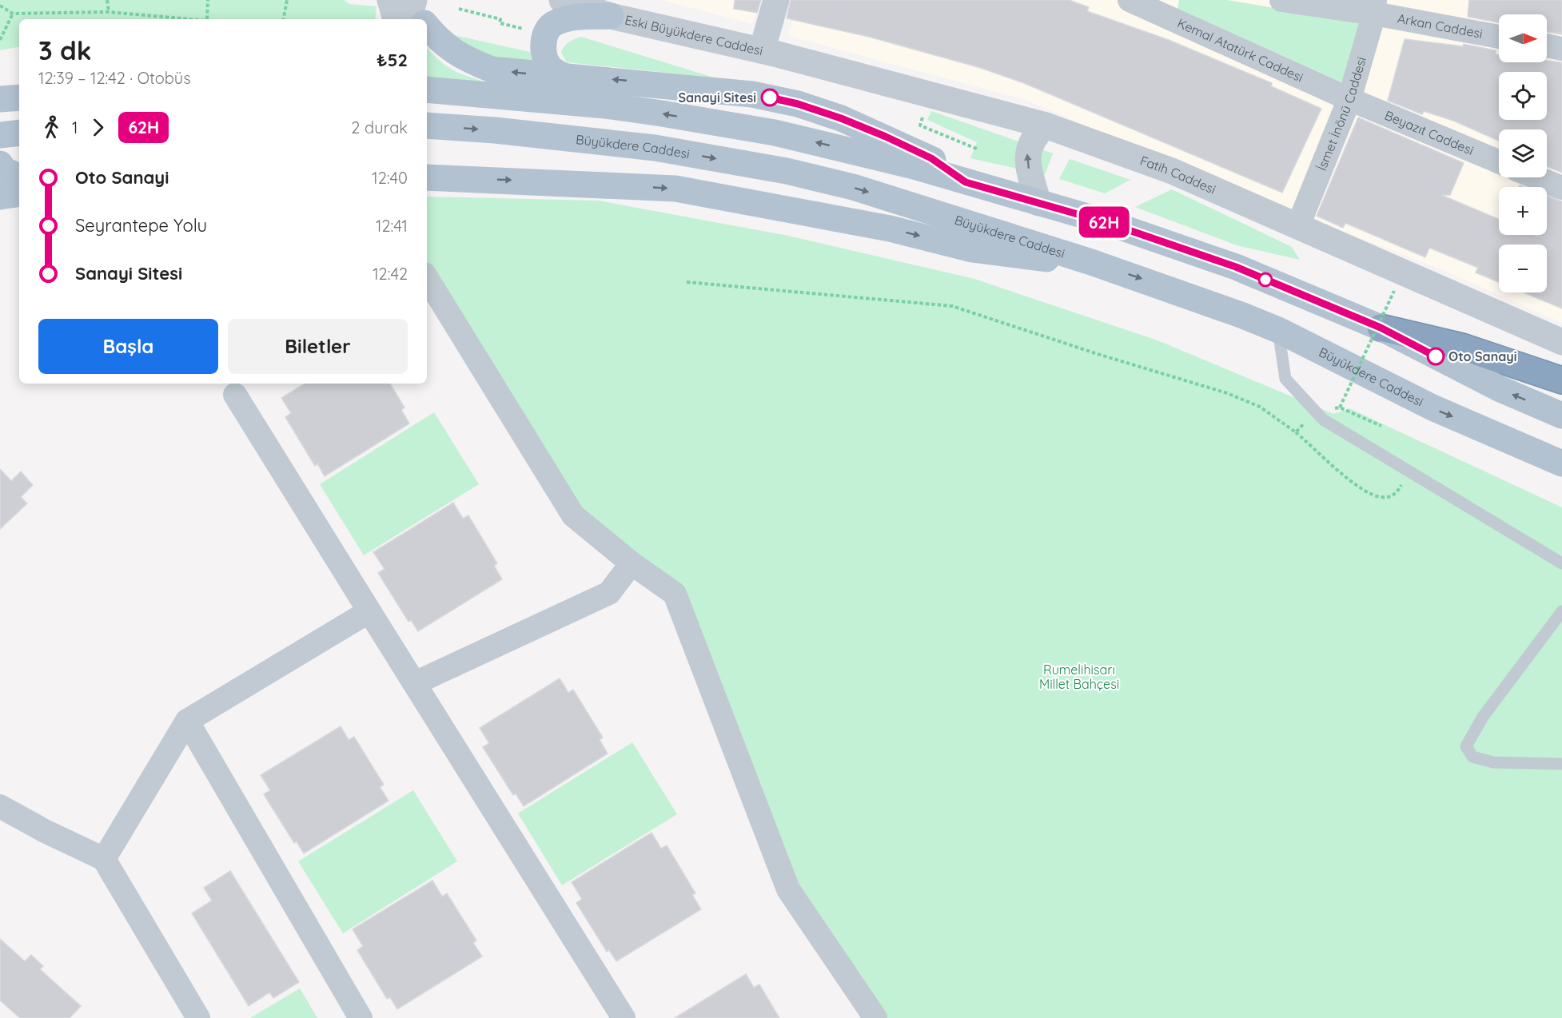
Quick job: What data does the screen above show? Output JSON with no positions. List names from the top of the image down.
{
  "streets": {
    "main road": ["Büyükdere Caddesi"],
    "street": [
      "Arkan Caddesi",
      "Eski Büyükdere Caddesi",
      "Kemal Atatürk Caddesi",
      "İsmet İnönü Caddesi",
      "Beyazıt Caddesi",
      "Fatih Caddesi"
    ]
  },
  "crossings": [
    ["Arkan Caddesi", "İsmet İnönü Caddesi"],
    ["Eski Büyükdere Caddesi", "Fatih Caddesi"],
    ["Kemal Atatürk Caddesi", "İsmet İnönü Caddesi"],
    ["Kemal Atatürk Caddesi", "Beyazıt Caddesi"],
    ["İsmet İnönü Caddesi", "Beyazıt Caddesi"],
    ["İsmet İnönü Caddesi", "Fatih Caddesi"]
  ],
  "parks": ["Rumelihisarı Millet Bahçesi"],
  "places": ["Sanayi Sitesi", "Oto Sanayi"],
  "lines": ["bus line 62H"],
  "north": "right",
  "page": {
    "on_map": "62H",
    "map_buttons": ["+", "−"],
    "heading": ["3 dk", "12:39 – 12:42 · Otobüs", "₺52"],
    "legs": ["1", "62H", "2 durak"],
    "list": [
      {
        "name": "Oto Sanayi",
        "value": "12:40"
      },
      {
        "name": "Seyrantepe Yolu",
        "value": "12:41"
      },
      {
        "name": "Sanayi Sitesi",
        "value": "12:42"
      }
    ],
    "buttons": ["Başla", "Biletler"]
  }
}
